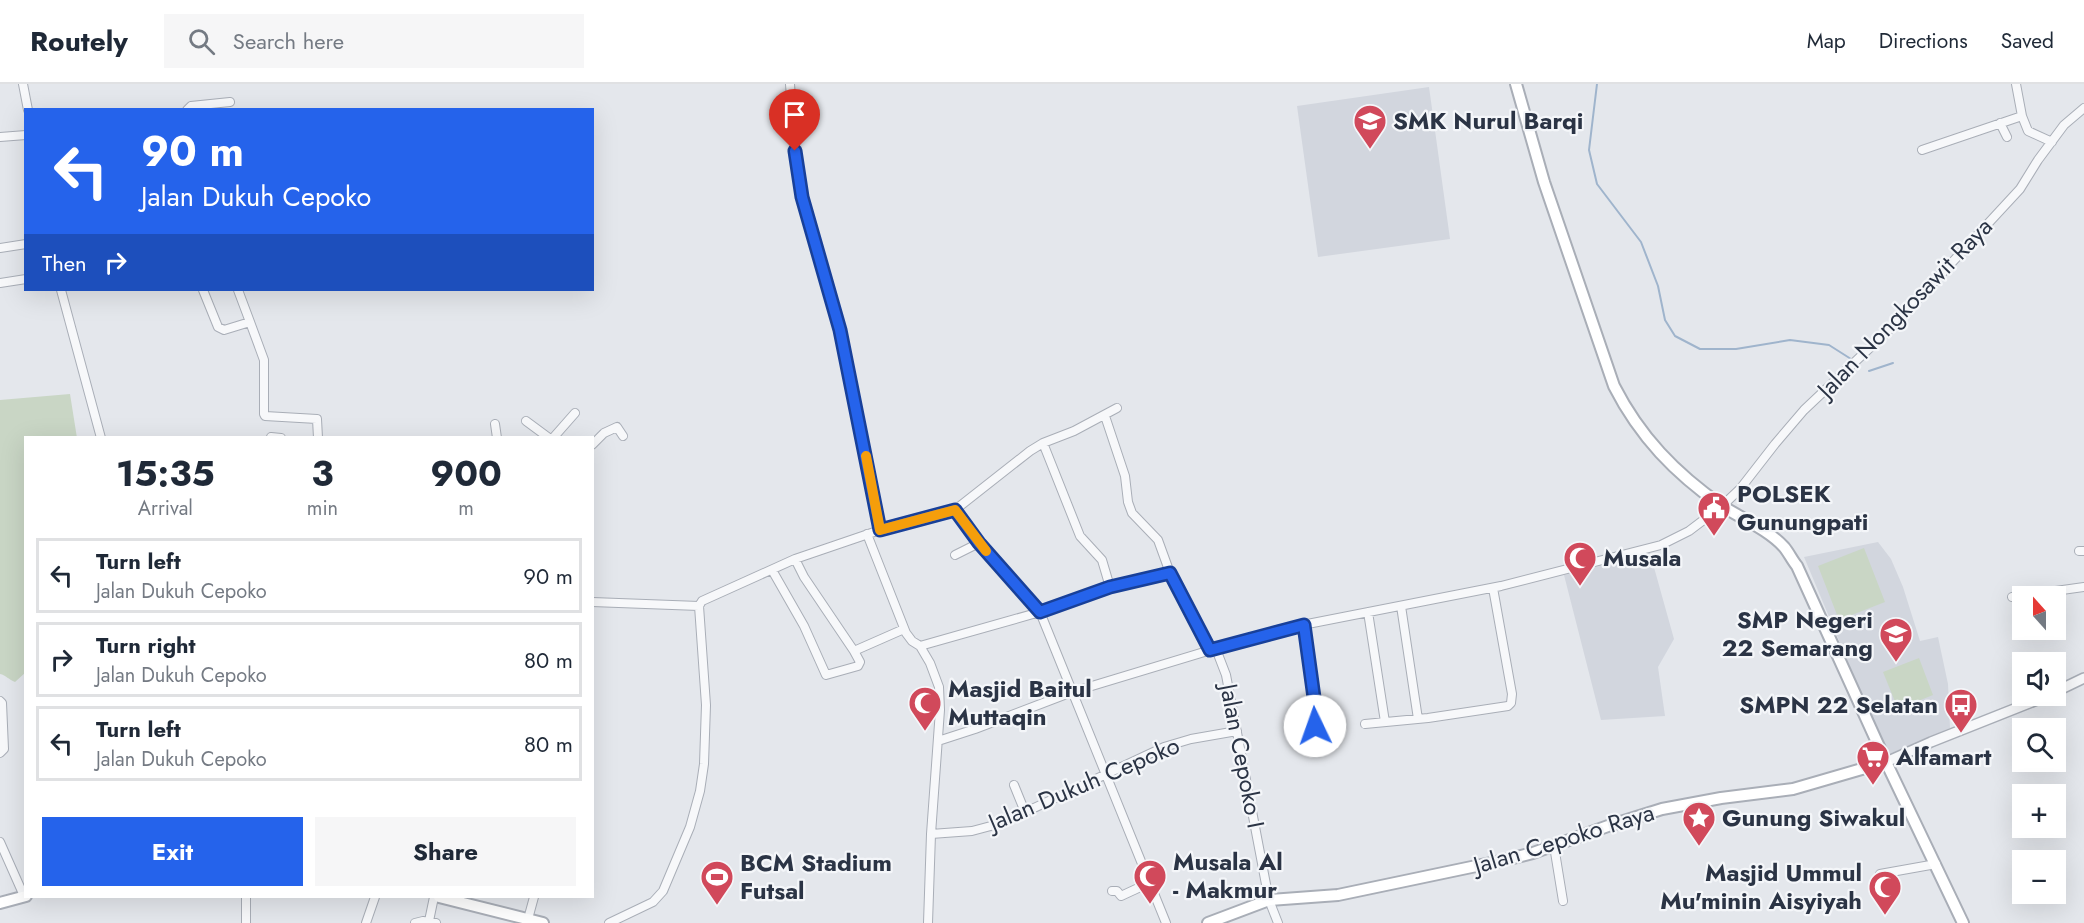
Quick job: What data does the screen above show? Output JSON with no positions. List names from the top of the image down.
{
  "streets": {
    "main road": ["Jalan Cepoko Raya"],
    "street": ["Jalan Nongkosawit Raya", "Jalan Cepoko I", "Jalan Dukuh Cepoko"]
  },
  "crossings": [
    ["Jalan Cepoko I", "Jalan Dukuh Cepoko"],
    ["Jalan Cepoko I", "Jalan Cepoko Raya"]
  ],
  "places": {
    "school or university": ["SMK Nurul Barqi", "SMP Negeri 22 Semarang"],
    "public building": ["POLSEK Gunungpati"],
    "mosque": [
      "Musala",
      "Masjid Baitul Muttaqin",
      "Musala Al - Makmur",
      "Masjid Ummul Mu'minin Aisyiyah"
    ],
    "bus stop": ["SMPN 22 Selatan"],
    "supermarket": ["Alfamart"],
    "place": ["Gunung Siwakul"],
    "sports": ["BCM Stadium Futsal"]
  },
  "north": "top",
  "page": {
    "header": "Routely",
    "search": "Search here",
    "nav": ["Map", "Directions", "Saved"],
    "turn": ["90 m", "Jalan Dukuh Cepoko"],
    "then": "Then",
    "eta": [
      "15:35",
      "Arrival",
      "3",
      "min",
      "900",
      "m"
    ],
    "list": [
      {
        "name": "Turn left",
        "note": "Jalan Dukuh Cepoko",
        "value": "90 m"
      },
      {
        "name": "Turn right",
        "note": "Jalan Dukuh Cepoko",
        "value": "80 m"
      },
      {
        "name": "Turn left",
        "note": "Jalan Dukuh Cepoko",
        "value": "80 m"
      }
    ],
    "map_buttons": ["+", "−"],
    "buttons": ["Exit", "Share"]
  }
}
